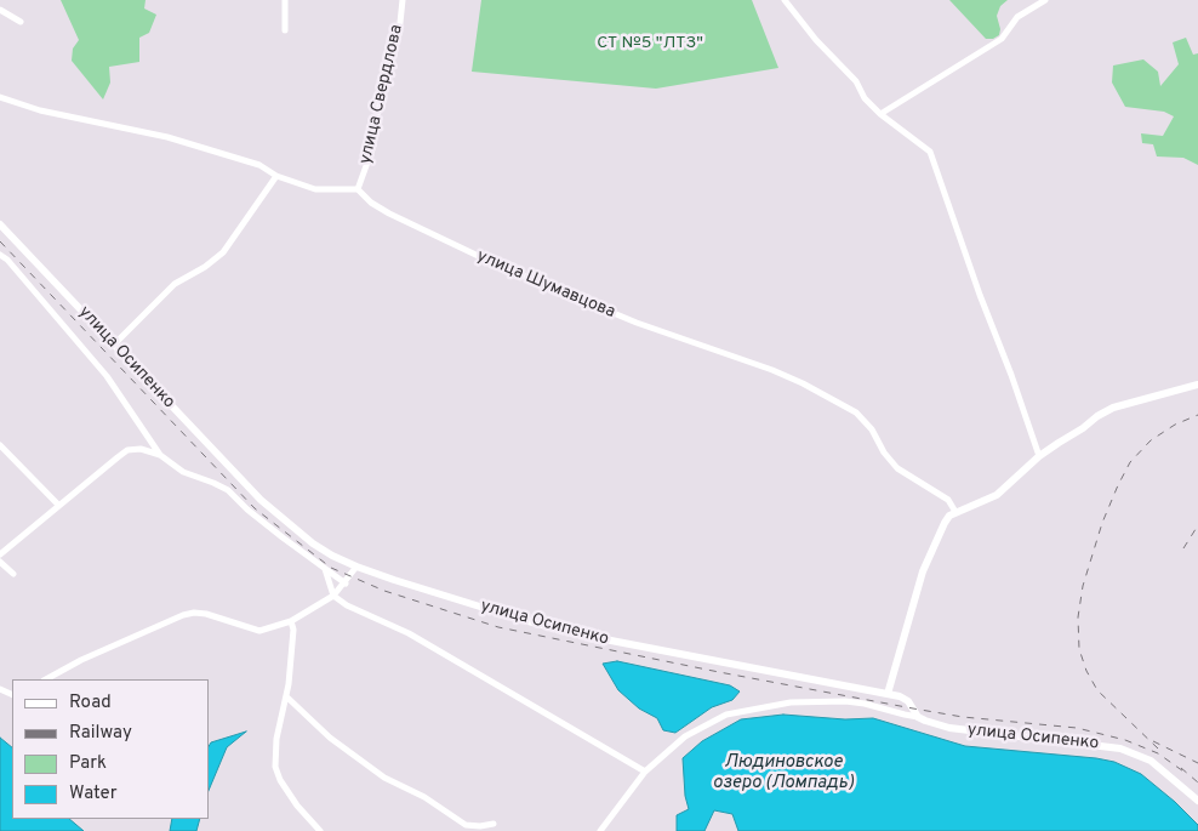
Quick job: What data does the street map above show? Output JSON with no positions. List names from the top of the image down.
{
  "streets": {
    "street": ["улица Свердлова", "улица Шумавцова", "улица Осипенко"]
  },
  "crossings": [
    ["улица Свердлова", "улица Шумавцова"]
  ],
  "water": ["Людиновское озеро (Ломпадь)"],
  "parks": ["СТ №5 \"ЛТЗ\""],
  "legend": [
    "Road",
    "Railway",
    "Park",
    "Water"
  ]
}
